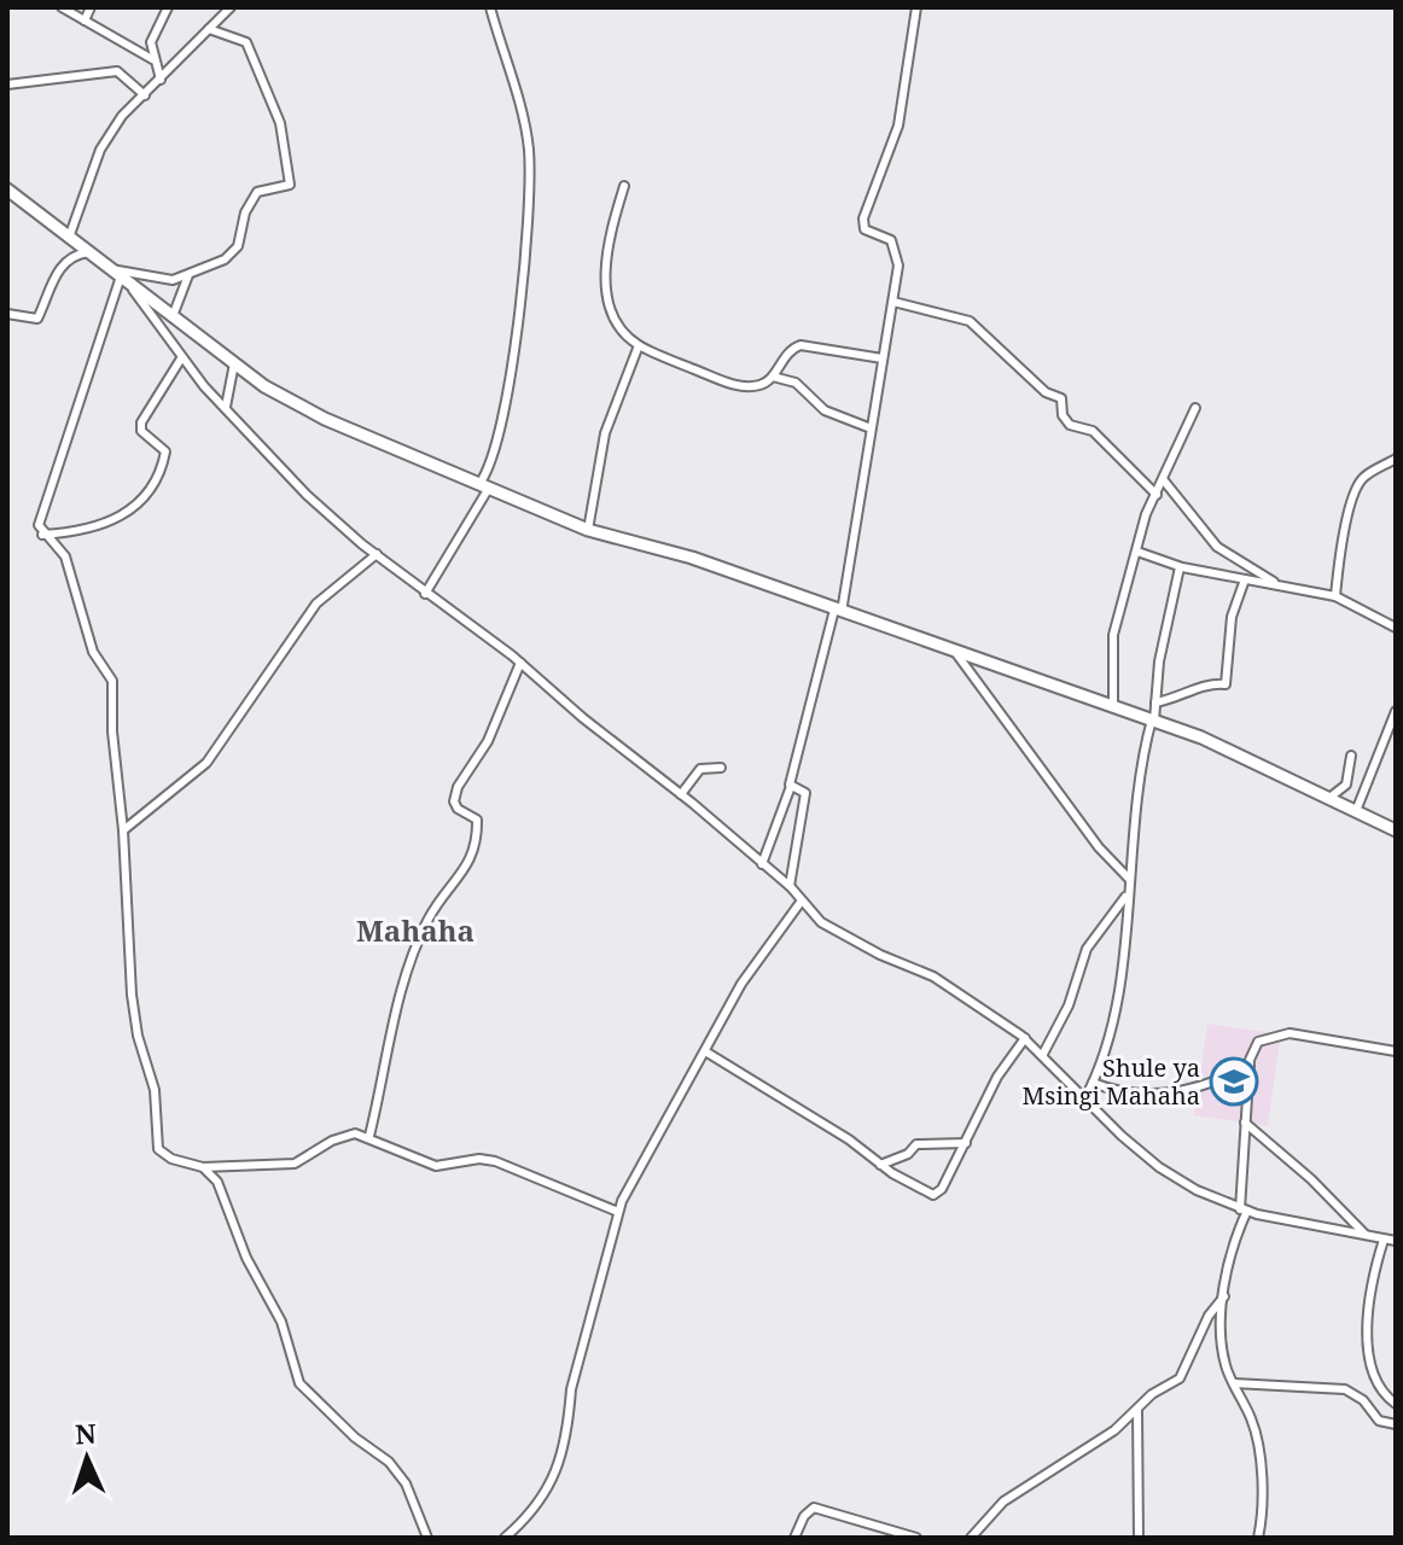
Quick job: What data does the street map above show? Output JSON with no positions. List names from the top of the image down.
{
  "districts": ["Mahaha"],
  "places": {
    "school or university": ["Shule ya Msingi Mahaha"]
  },
  "north": "top"
}
